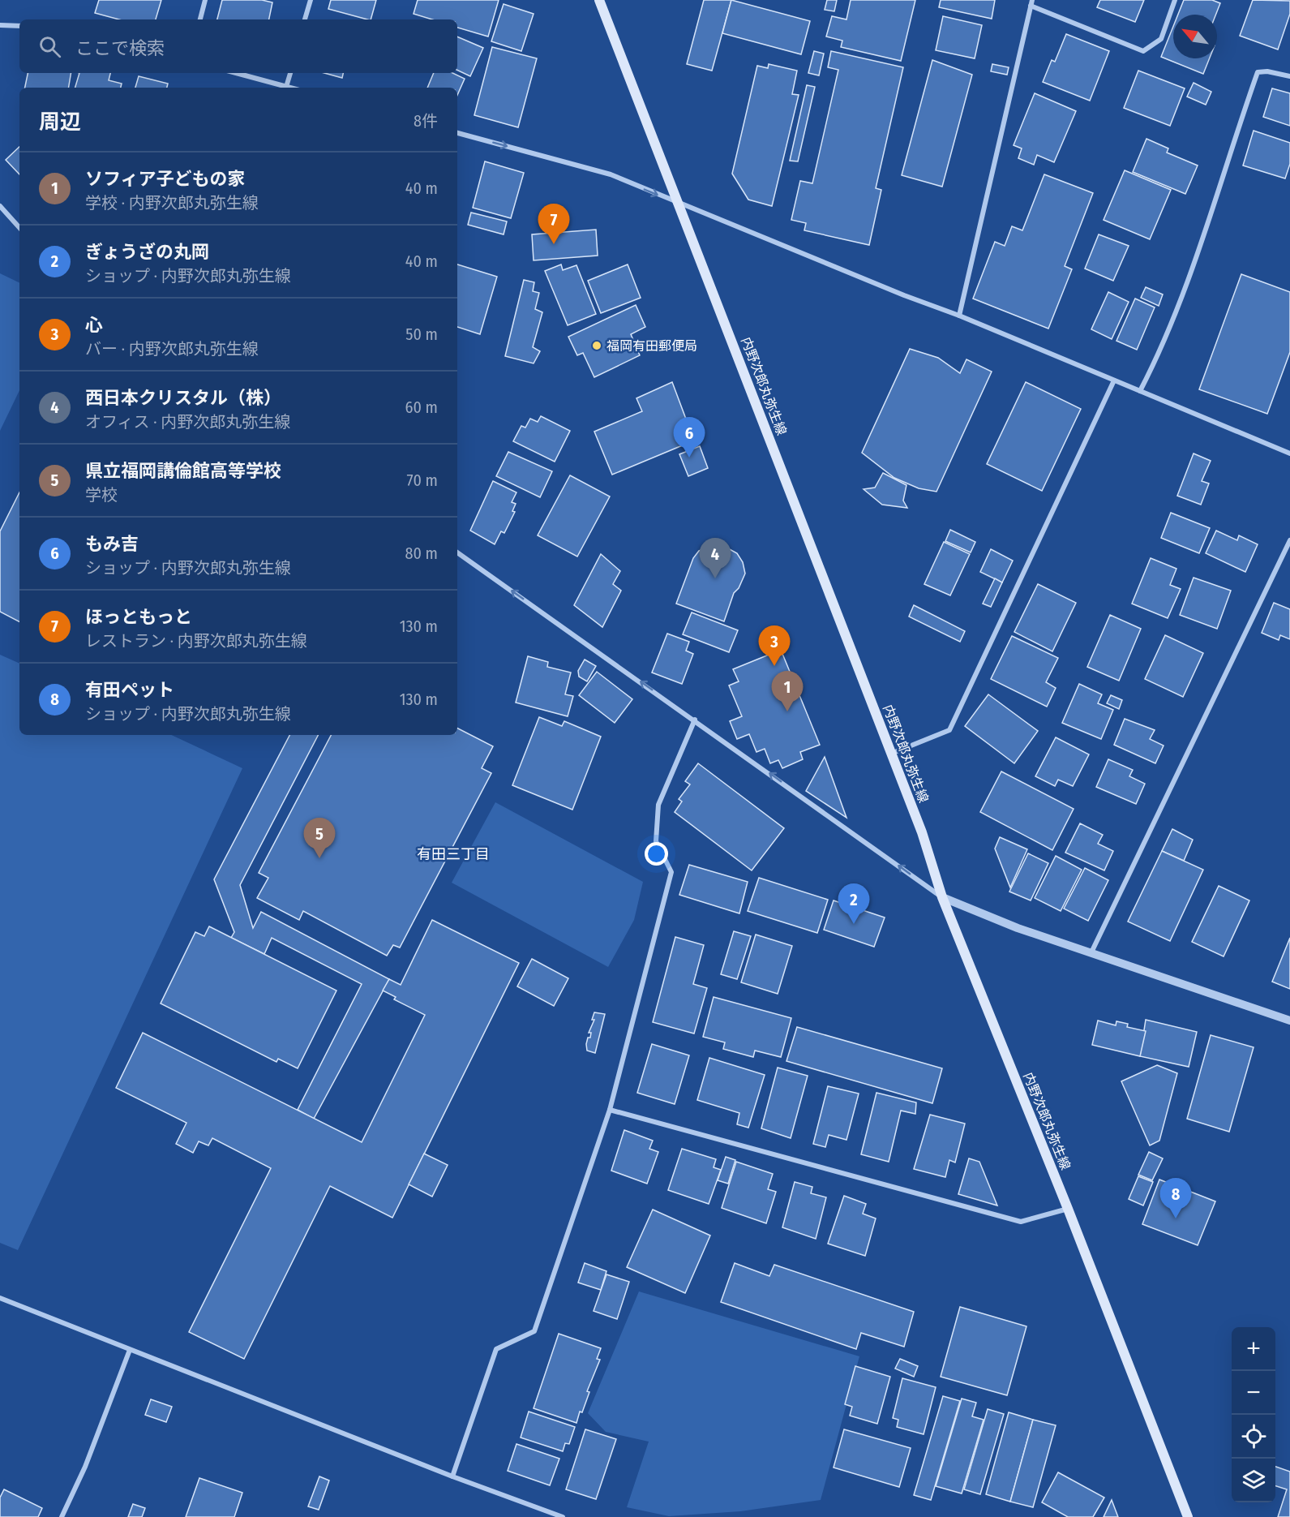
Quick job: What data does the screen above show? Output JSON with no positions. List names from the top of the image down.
{
  "streets": {
    "main road": ["内野次郎丸弥生線"]
  },
  "districts": ["有田三丁目"],
  "places": ["福岡有田郵便局"],
  "north": "top left",
  "page": {
    "search": "ここで検索",
    "heading": ["周辺", "8件"],
    "list": [
      {
        "mark": "1",
        "name": "ソフィア子どもの家",
        "note": "学校 · 内野次郎丸弥生線",
        "value": "40 m"
      },
      {
        "mark": "2",
        "name": "ぎょうざの丸岡",
        "note": "ショップ · 内野次郎丸弥生線",
        "value": "40 m"
      },
      {
        "mark": "3",
        "name": "心",
        "note": "バー · 内野次郎丸弥生線",
        "value": "50 m"
      },
      {
        "mark": "4",
        "name": "西日本クリスタル（株）",
        "note": "オフィス · 内野次郎丸弥生線",
        "value": "60 m"
      },
      {
        "mark": "5",
        "name": "県立福岡講倫館高等学校",
        "note": "学校",
        "value": "70 m"
      },
      {
        "mark": "6",
        "name": "もみ吉",
        "note": "ショップ · 内野次郎丸弥生線",
        "value": "80 m"
      },
      {
        "mark": "7",
        "name": "ほっともっと",
        "note": "レストラン · 内野次郎丸弥生線",
        "value": "130 m"
      },
      {
        "mark": "8",
        "name": "有田ペット",
        "note": "ショップ · 内野次郎丸弥生線",
        "value": "130 m"
      }
    ],
    "pins": [
      "7",
      "6",
      "4",
      "3",
      "1",
      "5",
      "2",
      "8"
    ],
    "map_buttons": ["+", "−"]
  }
}
